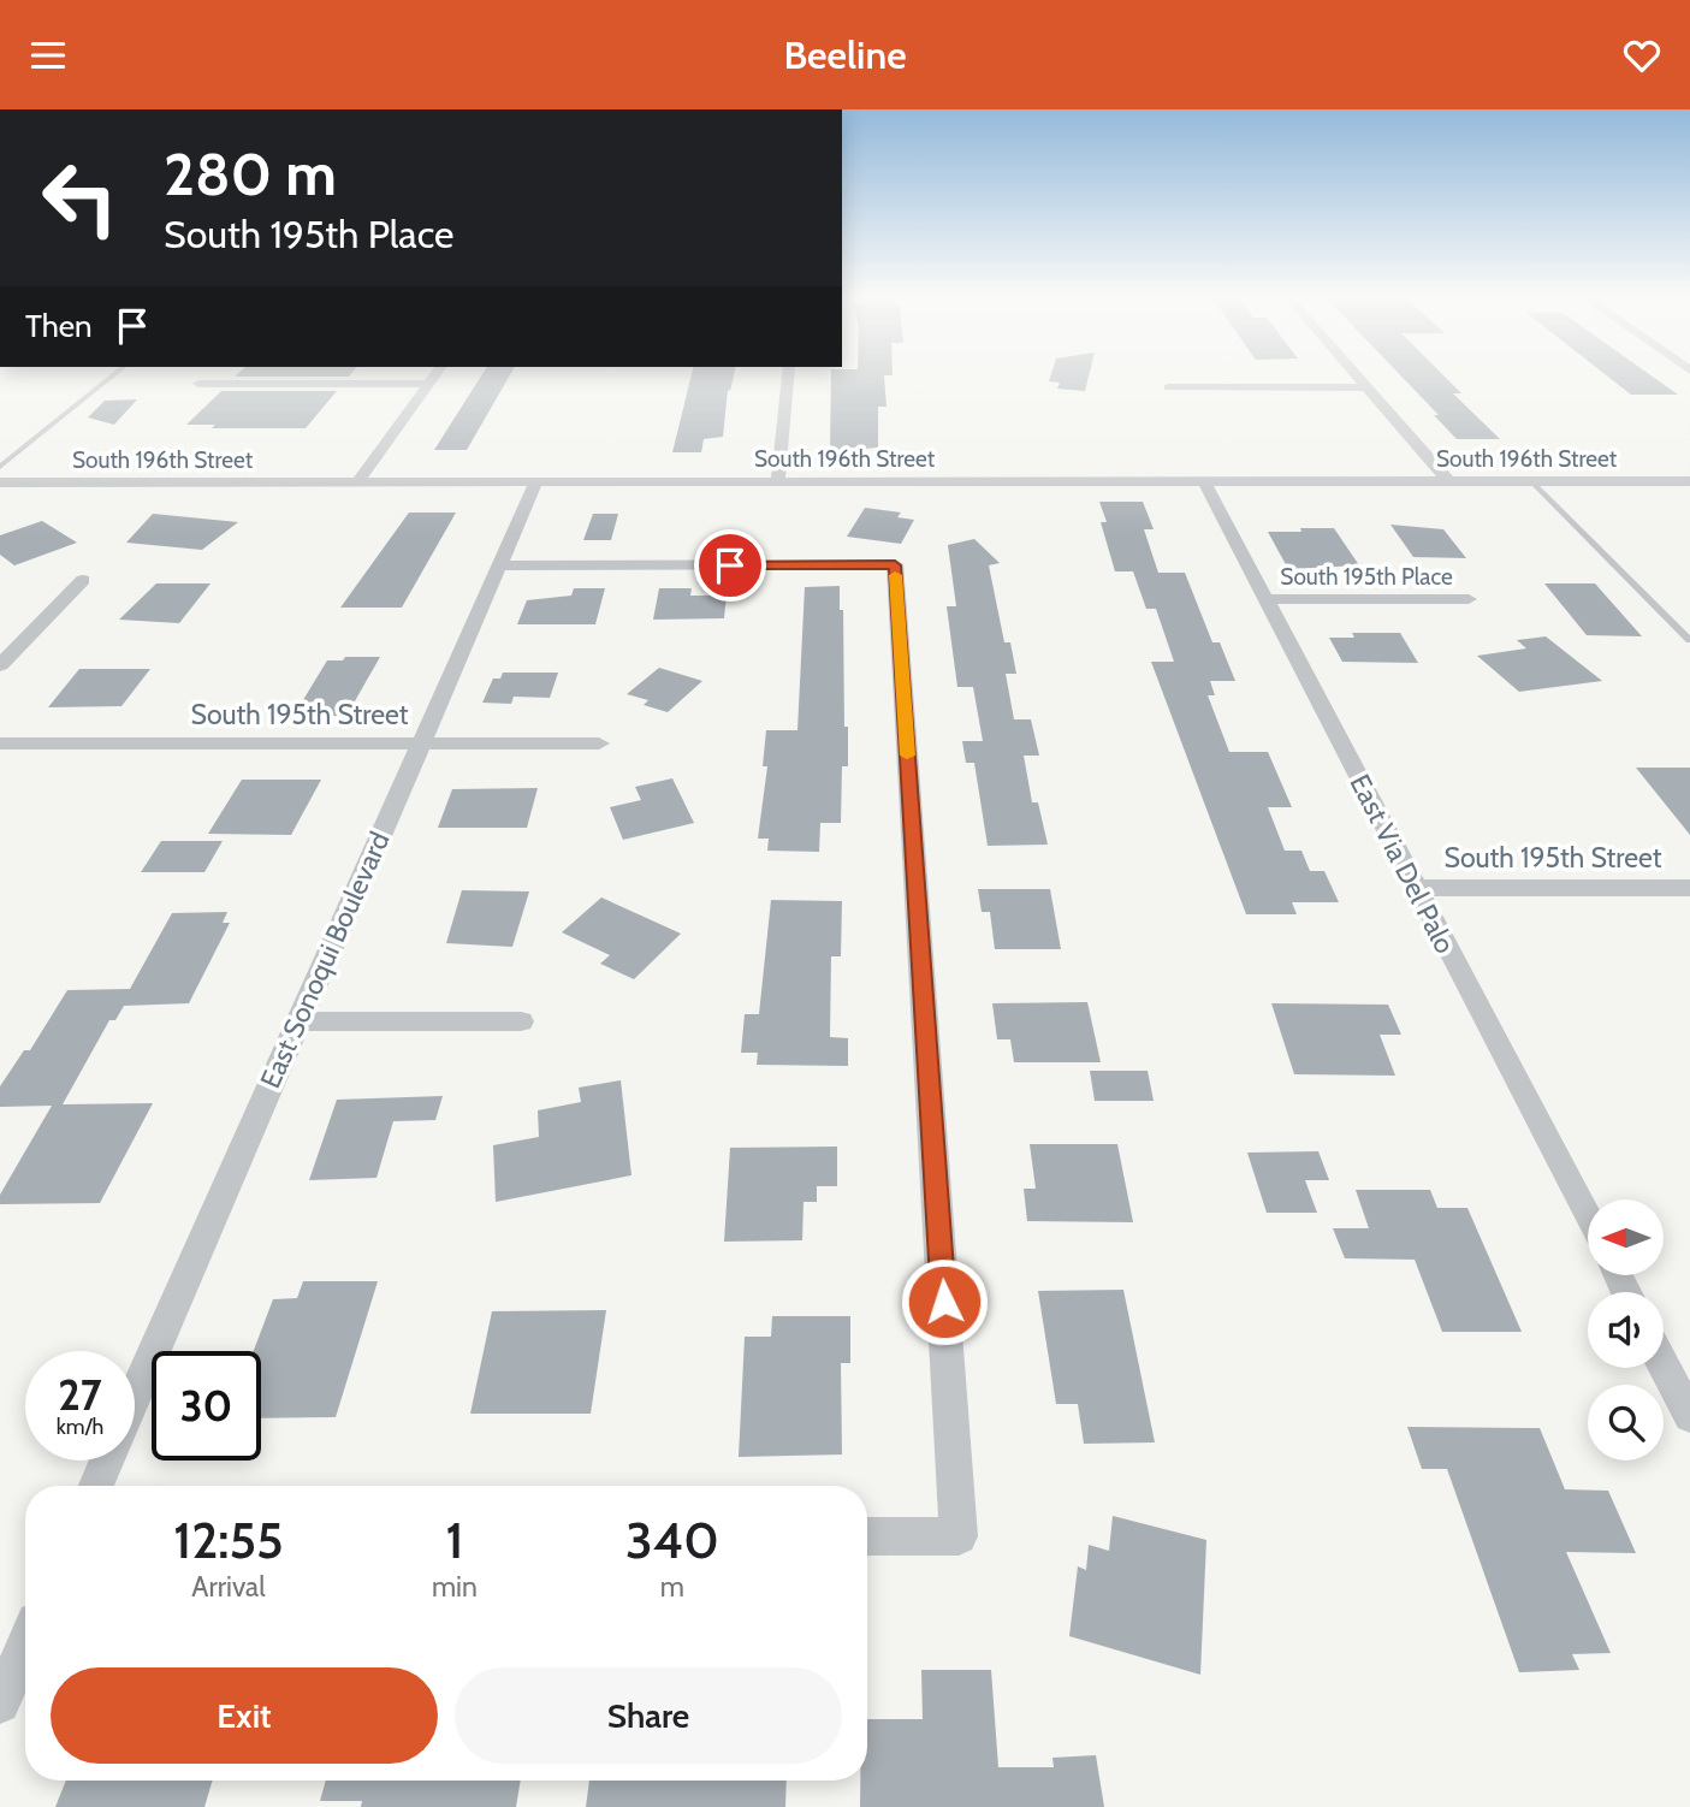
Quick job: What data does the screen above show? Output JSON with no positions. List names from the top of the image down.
{
  "streets": {
    "street": [
      "South 196th Street",
      "South 195th Place",
      "South 195th Street",
      "East Via Del Palo",
      "East Sonoqui Boulevard"
    ]
  },
  "crossings": [
    ["South 196th Street", "East Via Del Palo"],
    ["South 196th Street", "East Sonoqui Boulevard"],
    ["South 195th Place", "East Via Del Palo"],
    ["South 195th Street", "East Via Del Palo"],
    ["South 195th Street", "East Sonoqui Boulevard"]
  ],
  "north": "left",
  "page": {
    "header": "Beeline",
    "turn": ["280 m", "South 195th Place"],
    "then": "Then",
    "speed": "27 km/h",
    "limit": "30",
    "eta": [
      "12:55",
      "Arrival",
      "1",
      "min",
      "340",
      "m"
    ],
    "buttons": ["Exit", "Share"]
  }
}
